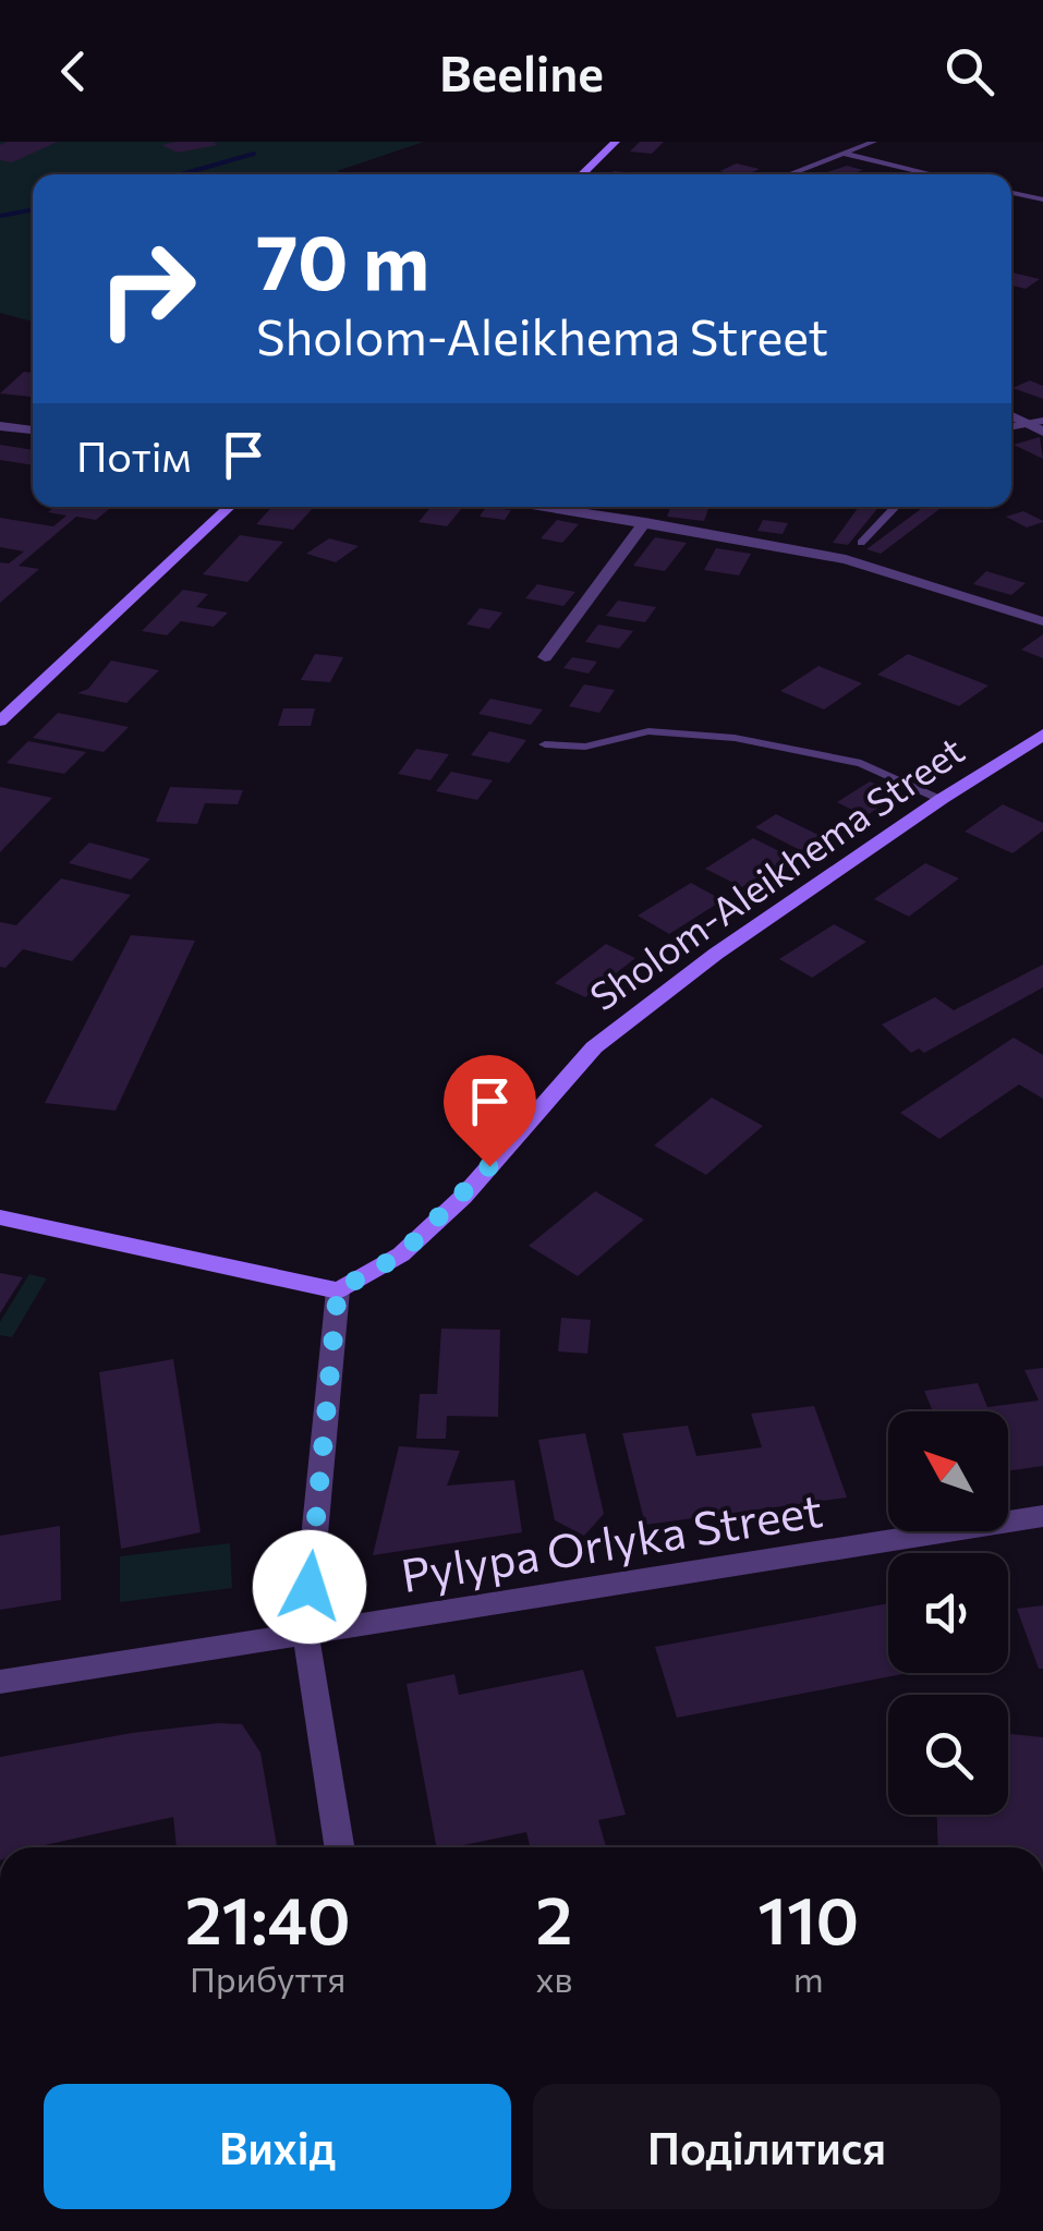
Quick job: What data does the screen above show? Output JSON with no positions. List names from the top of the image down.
{
  "streets": {
    "main road": ["Sholom-Aleikhema Street"],
    "street": ["Pylypa Orlyka Street"]
  },
  "north": "top left",
  "page": {
    "header": "Beeline",
    "turn": ["70 m", "Sholom-Aleikhema Street"],
    "then": "Потім",
    "eta": [
      "21:40",
      "Прибуття",
      "2",
      "хв",
      "110",
      "m"
    ],
    "buttons": ["Вихід", "Поділитися"]
  }
}
